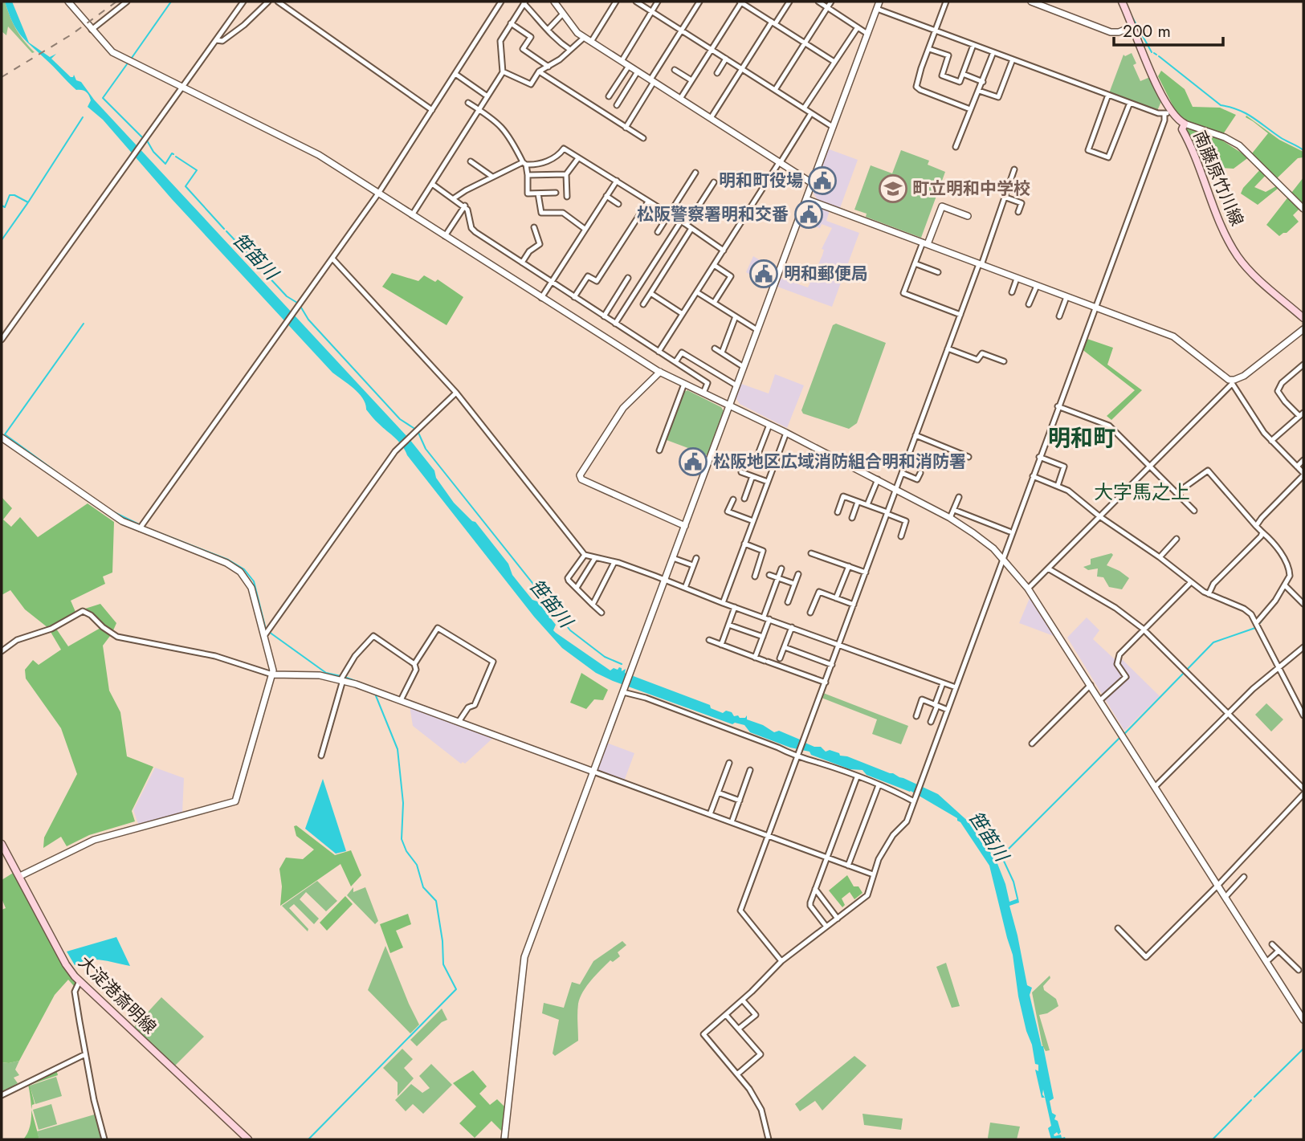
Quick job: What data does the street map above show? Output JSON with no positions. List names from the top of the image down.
{
  "streets": {
    "main road": ["南藤原竹川線", "大淀港斎明線"]
  },
  "districts": ["明和町", "大字馬之上"],
  "water": ["笹笛川"],
  "places": {
    "public building": [
      "明和町役場",
      "松阪警察署明和交番",
      "明和郵便局",
      "松阪地区広域消防組合明和消防署"
    ],
    "school or university": ["町立明和中学校"]
  },
  "scale_bar": "200 m"
}
